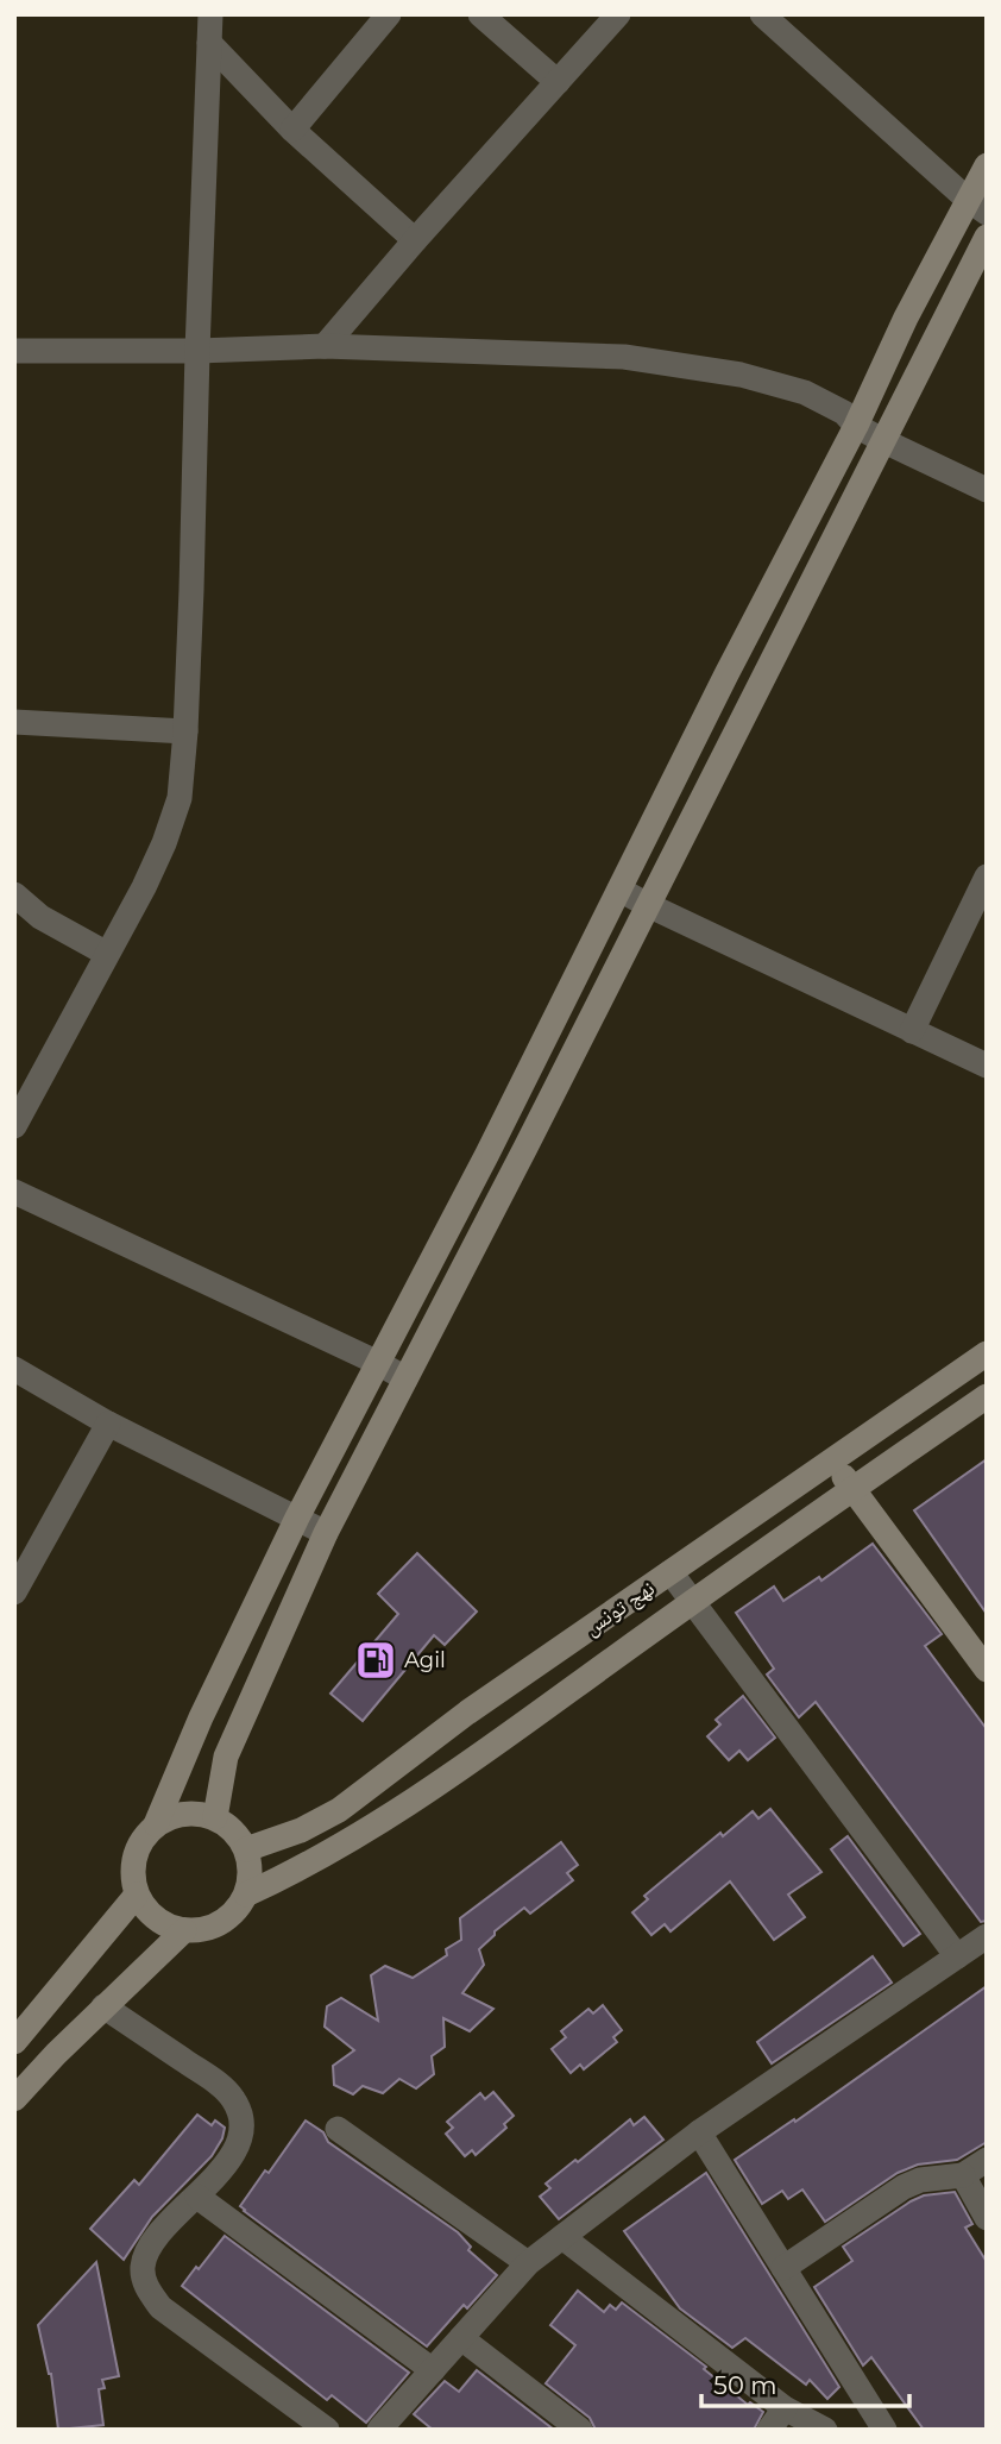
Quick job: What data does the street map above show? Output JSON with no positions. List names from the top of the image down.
{
  "streets": {
    "main road": ["نهج تونس"]
  },
  "places": {
    "fuel station": ["Agil"]
  },
  "scale_bar": "50 m"
}
